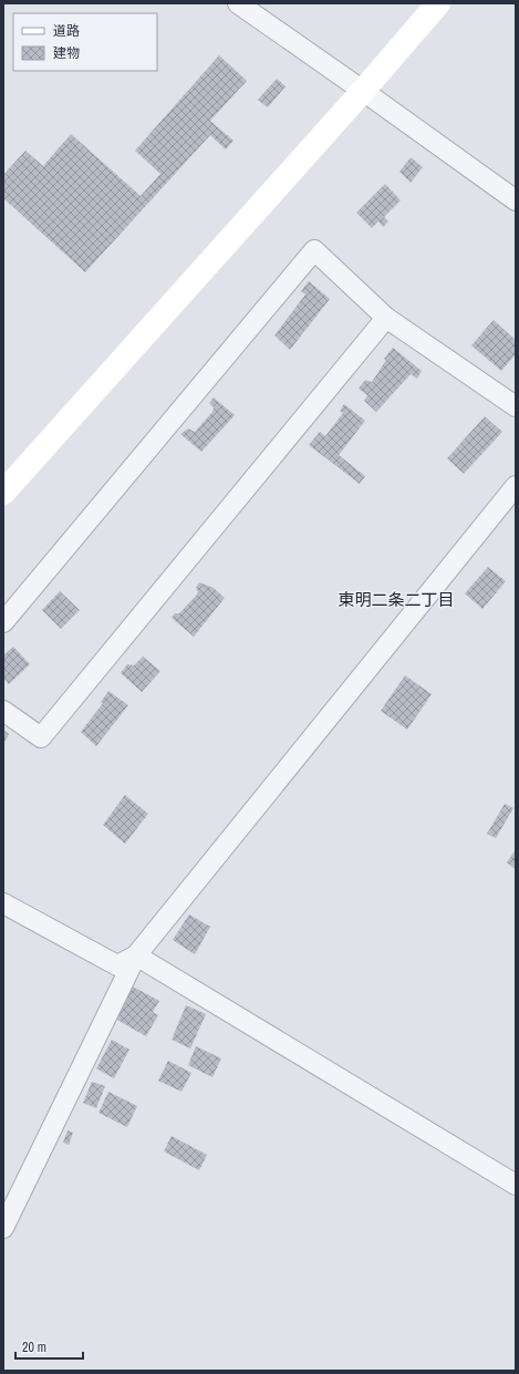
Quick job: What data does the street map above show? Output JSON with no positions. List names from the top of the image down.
{
  "districts": ["東明二条二丁目"],
  "legend": ["道路", "建物"],
  "scale_bar": "20 m"
}
